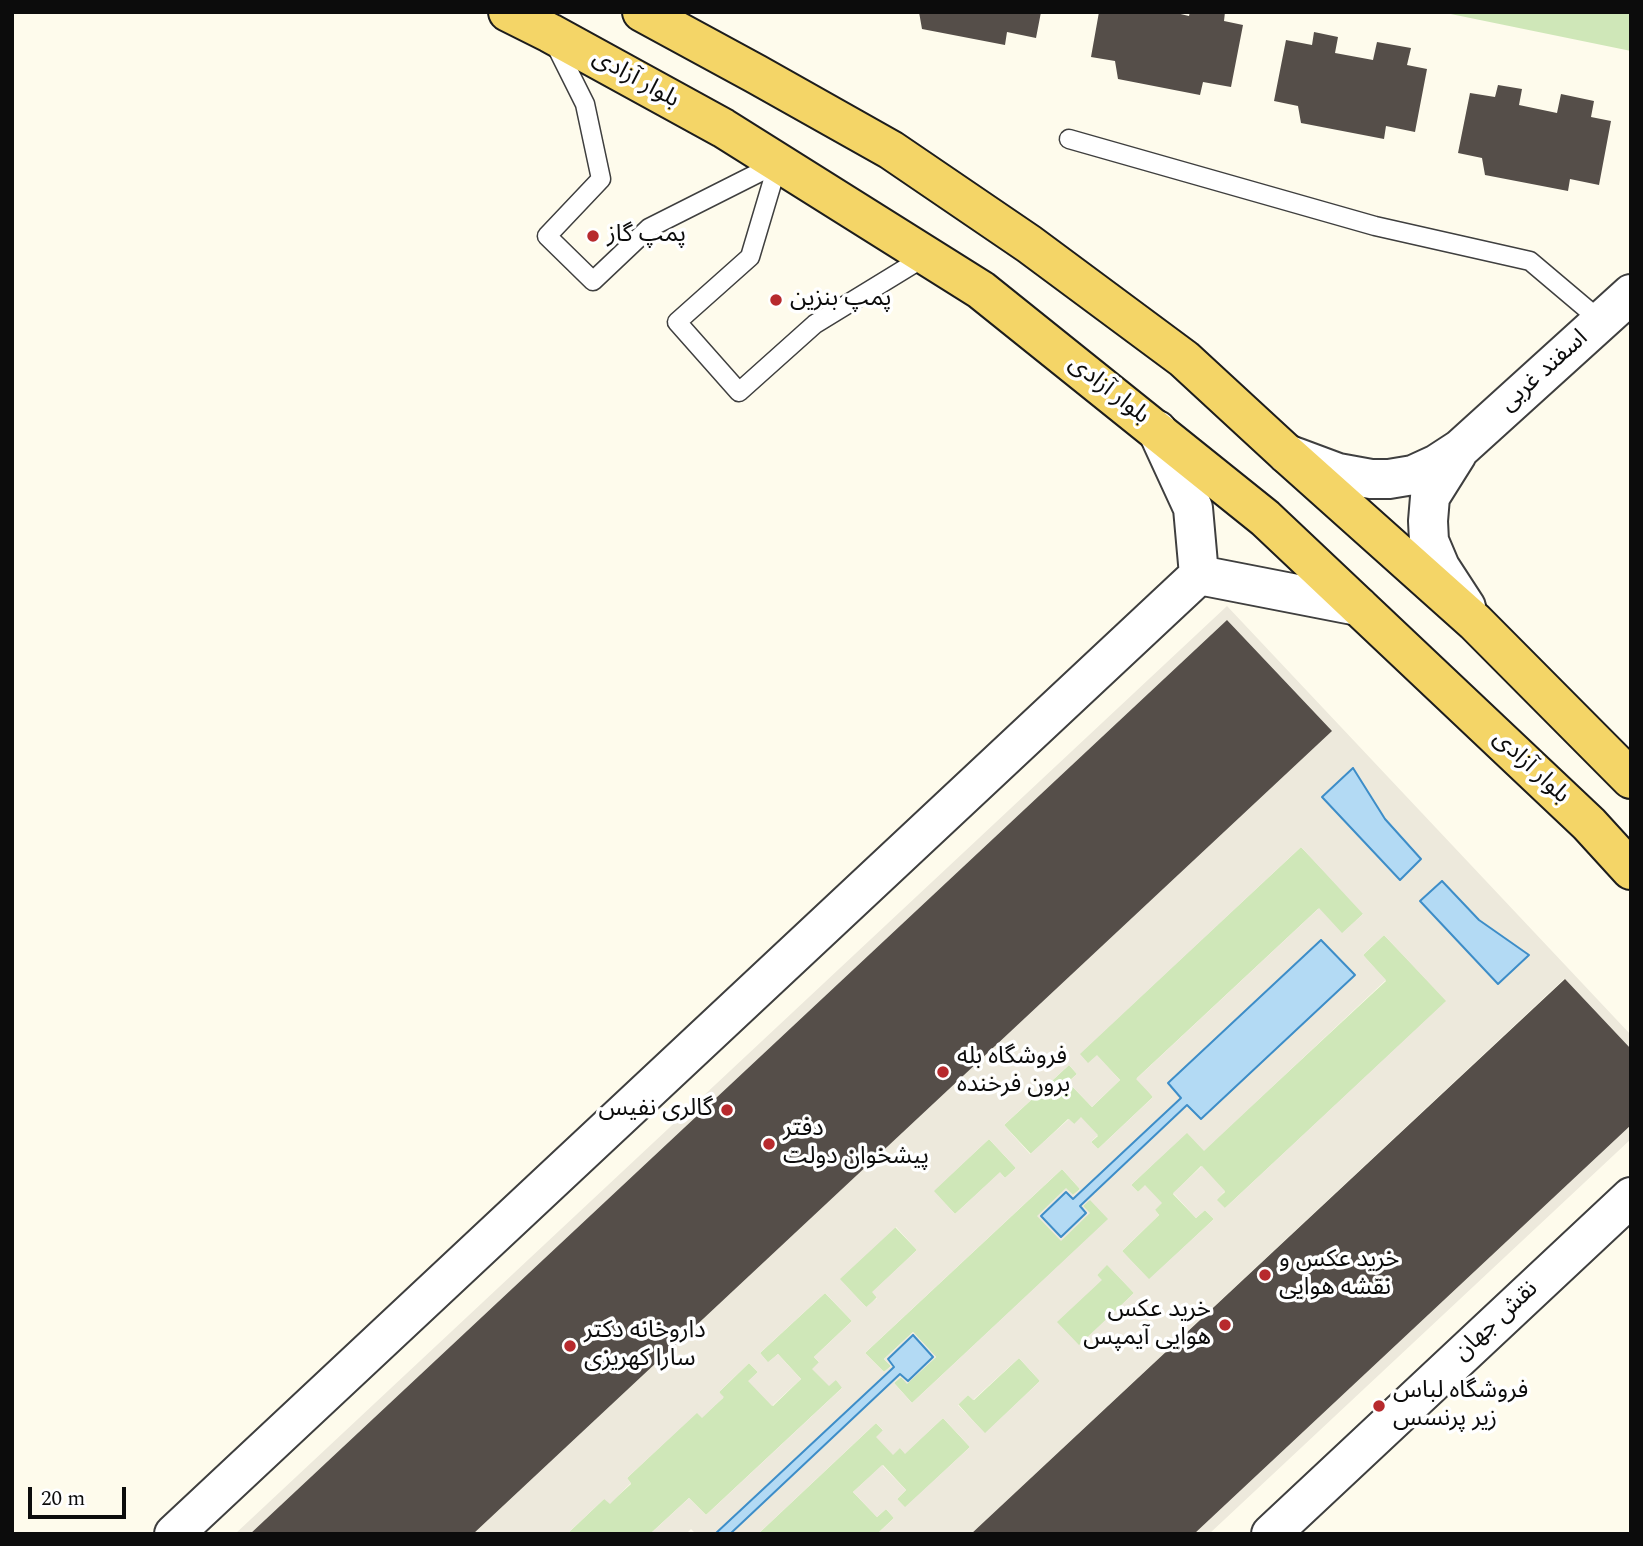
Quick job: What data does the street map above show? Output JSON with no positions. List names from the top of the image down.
{
  "streets": {
    "main road": ["بلوار آزادی"],
    "street": ["اسفند غربی", "نقش جهان"]
  },
  "places": [
    "پمپ گاز",
    "پمپ بنزين",
    "فروشگاه بله برون فرخنده",
    "گالری نفیس",
    "دفتر پیشخوان دولت",
    "خرید عکس و نقشه هوایی",
    "خرید عکس هوایی آیمپس",
    "داروخانه دکتر سارا کهریزی",
    "فروشگاه لباس زیر پرنسس"
  ],
  "scale_bar": "20 m"
}
